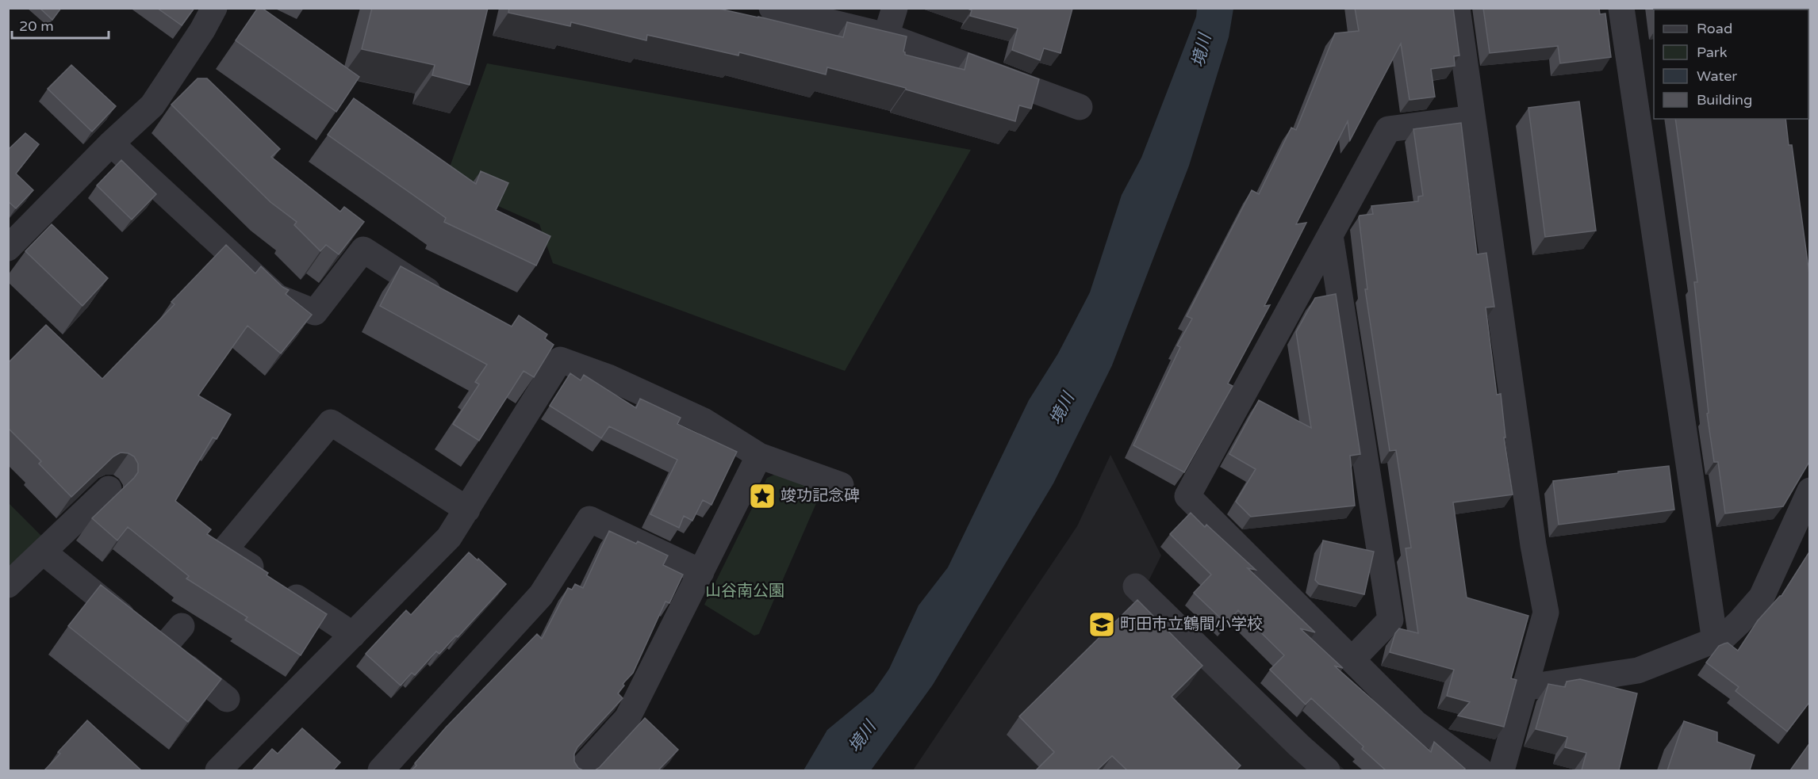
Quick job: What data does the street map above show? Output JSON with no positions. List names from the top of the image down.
{
  "water": ["境川"],
  "parks": ["山谷南公園"],
  "places": {
    "place": ["竣功記念碑"],
    "school or university": ["町田市立鶴間小学校"]
  },
  "legend": [
    "Road",
    "Park",
    "Water",
    "Building"
  ],
  "scale_bar": "20 m"
}
